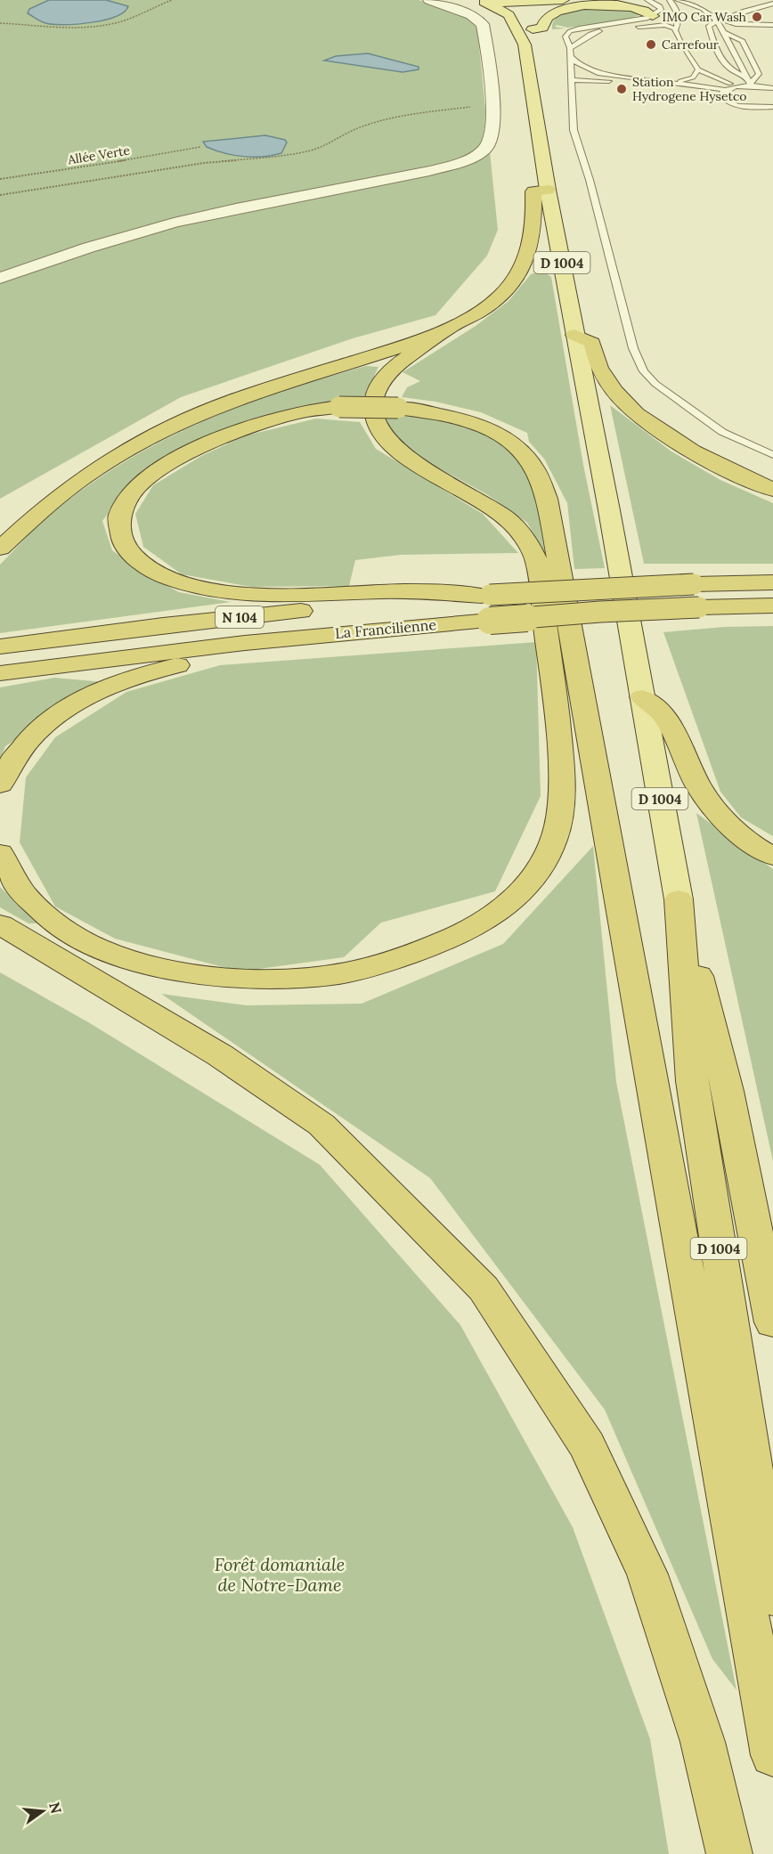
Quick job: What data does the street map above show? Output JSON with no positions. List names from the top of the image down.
{
  "streets": {
    "highway": ["D 1004", "N 104", "La Francilienne"],
    "path": ["Allée Verte"]
  },
  "parks": ["Forêt domaniale de Notre-Dame"],
  "places": ["IMO Car Wash", "Carrefour", "Station Hydrogene Hysetco"],
  "north": "right"
}
